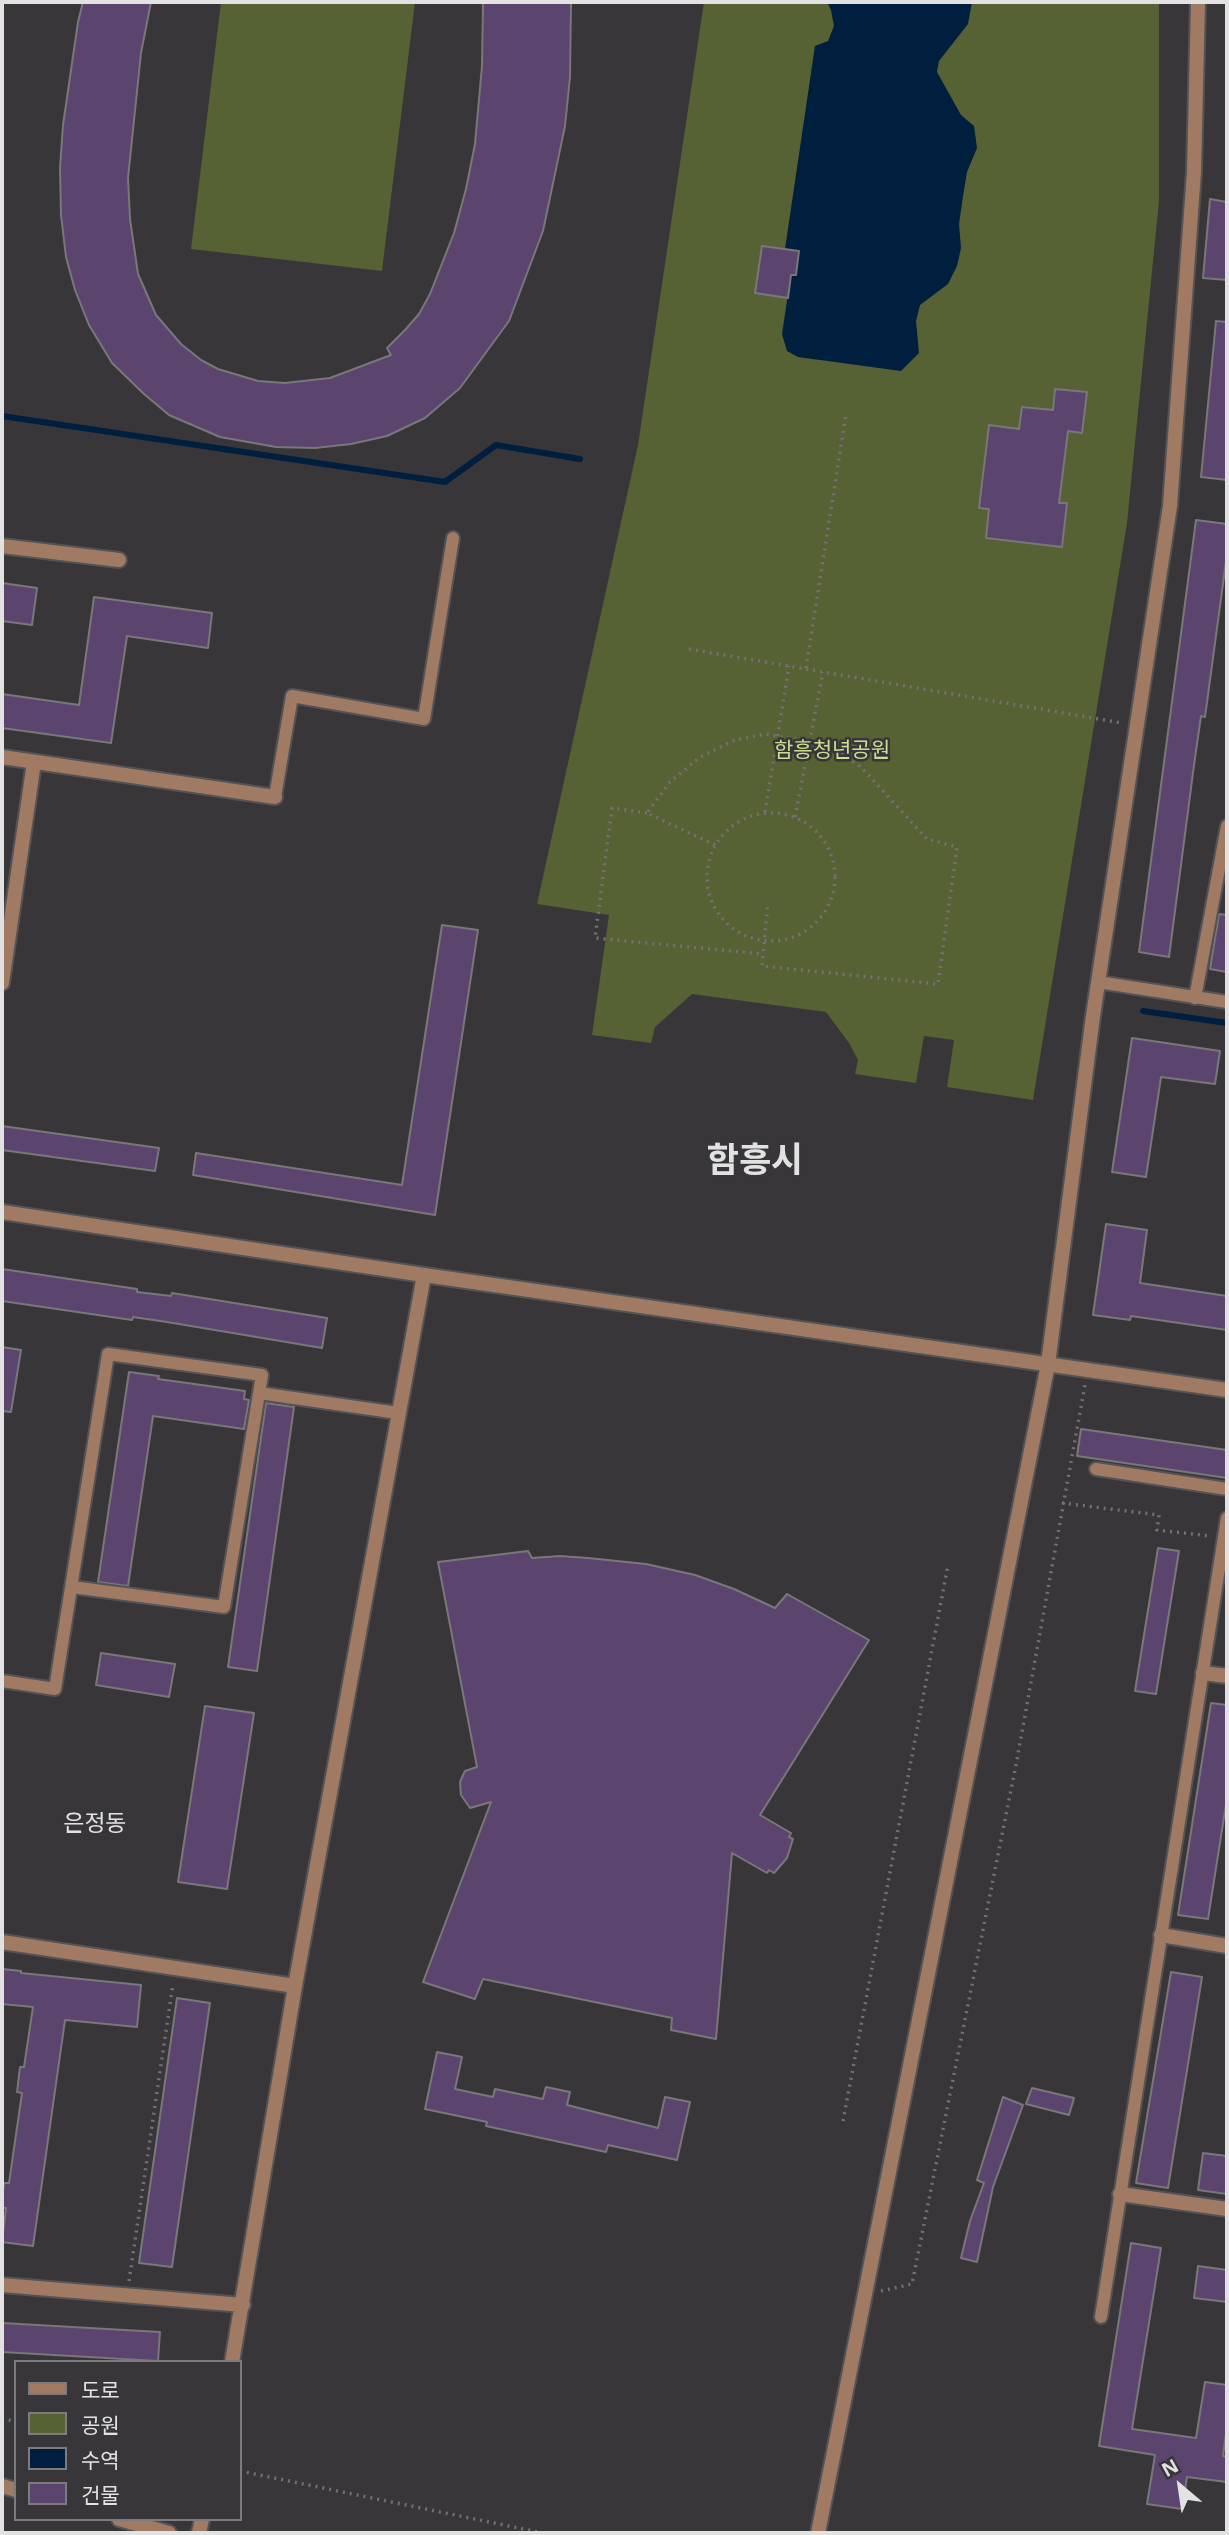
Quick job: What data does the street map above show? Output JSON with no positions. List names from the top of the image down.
{
  "districts": ["함흥시", "은정동"],
  "parks": ["함흥청년공원"],
  "legend": [
    "도로",
    "공원",
    "수역",
    "건물"
  ],
  "north": "top left"
}
